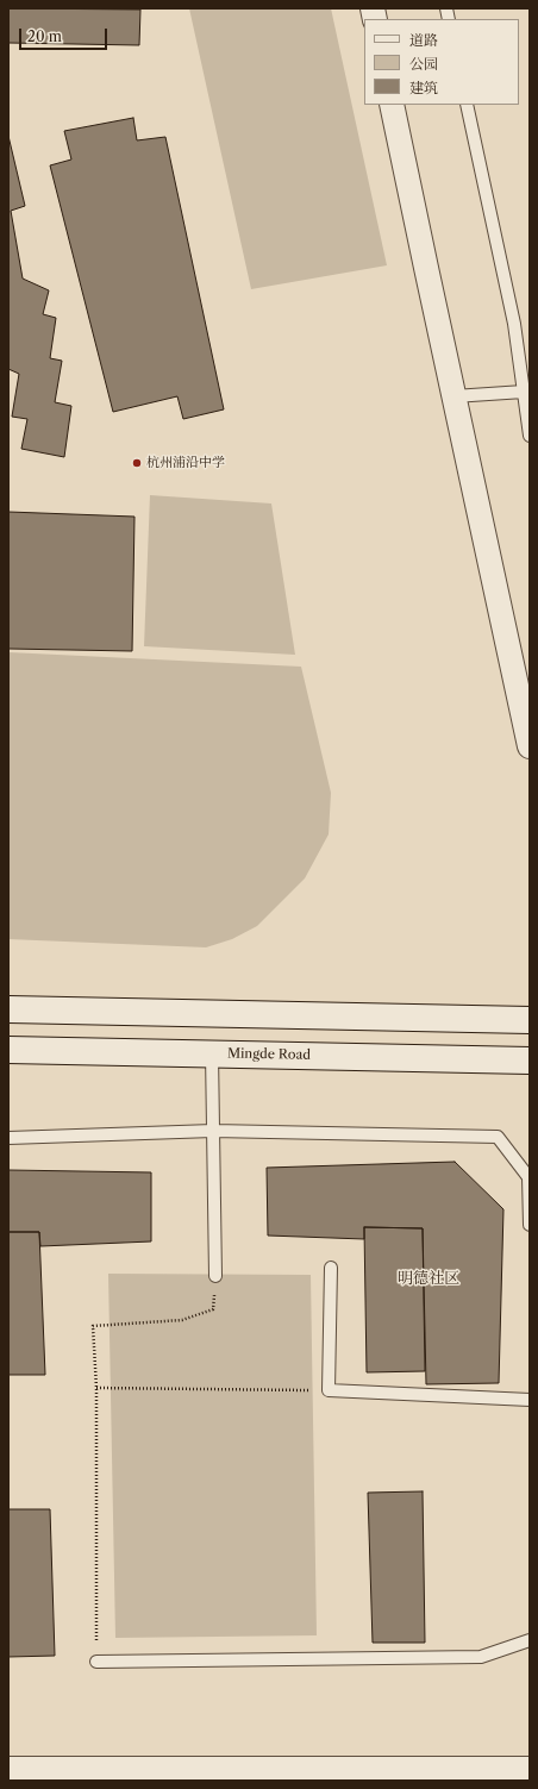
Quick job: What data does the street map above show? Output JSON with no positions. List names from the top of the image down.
{
  "streets": {
    "street": ["Mingde Road"]
  },
  "districts": ["明德社区"],
  "places": ["杭州浦沿中学"],
  "legend": ["道路", "公园", "建筑"],
  "scale_bar": "20 m"
}
